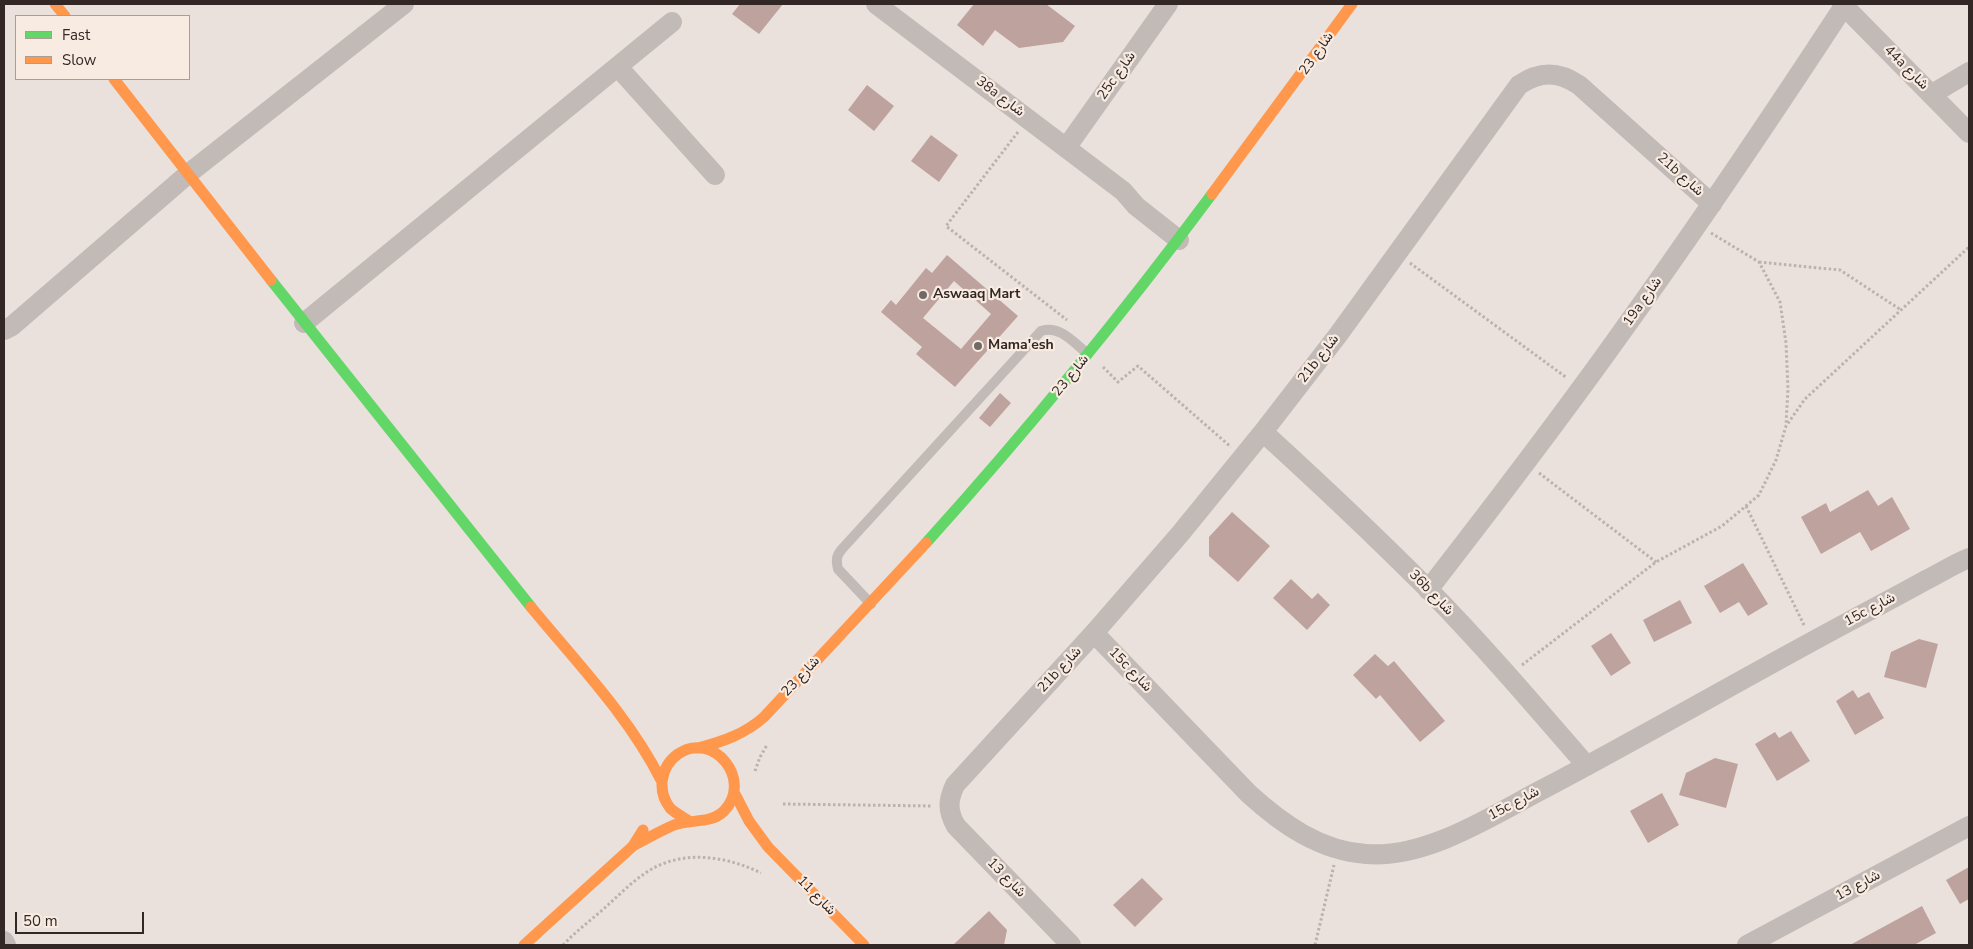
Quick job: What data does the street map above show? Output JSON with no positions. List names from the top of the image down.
{
  "streets": {
    "street": [
      "شارع 23",
      "44a شارع",
      "25c شارع",
      "38a شارع",
      "21b شارع",
      "19a شارع",
      "36b شارع",
      "15c شارع",
      "شارع 13",
      "شارع 11"
    ]
  },
  "crossings": [
    ["شارع 23", "38a شارع"],
    ["شارع 23", "شارع 11"],
    ["44a شارع", "19a شارع"],
    ["25c شارع", "38a شارع"],
    ["21b شارع", "19a شارع"],
    ["21b شارع", "36b شارع"],
    ["21b شارع", "15c شارع"],
    ["21b شارع", "شارع 13"],
    ["19a شارع", "36b شارع"],
    ["36b شارع", "15c شارع"]
  ],
  "places": ["Aswaaq Mart", "Mama'esh"],
  "legend": ["Fast", "Slow"],
  "scale_bar": "50 m"
}
